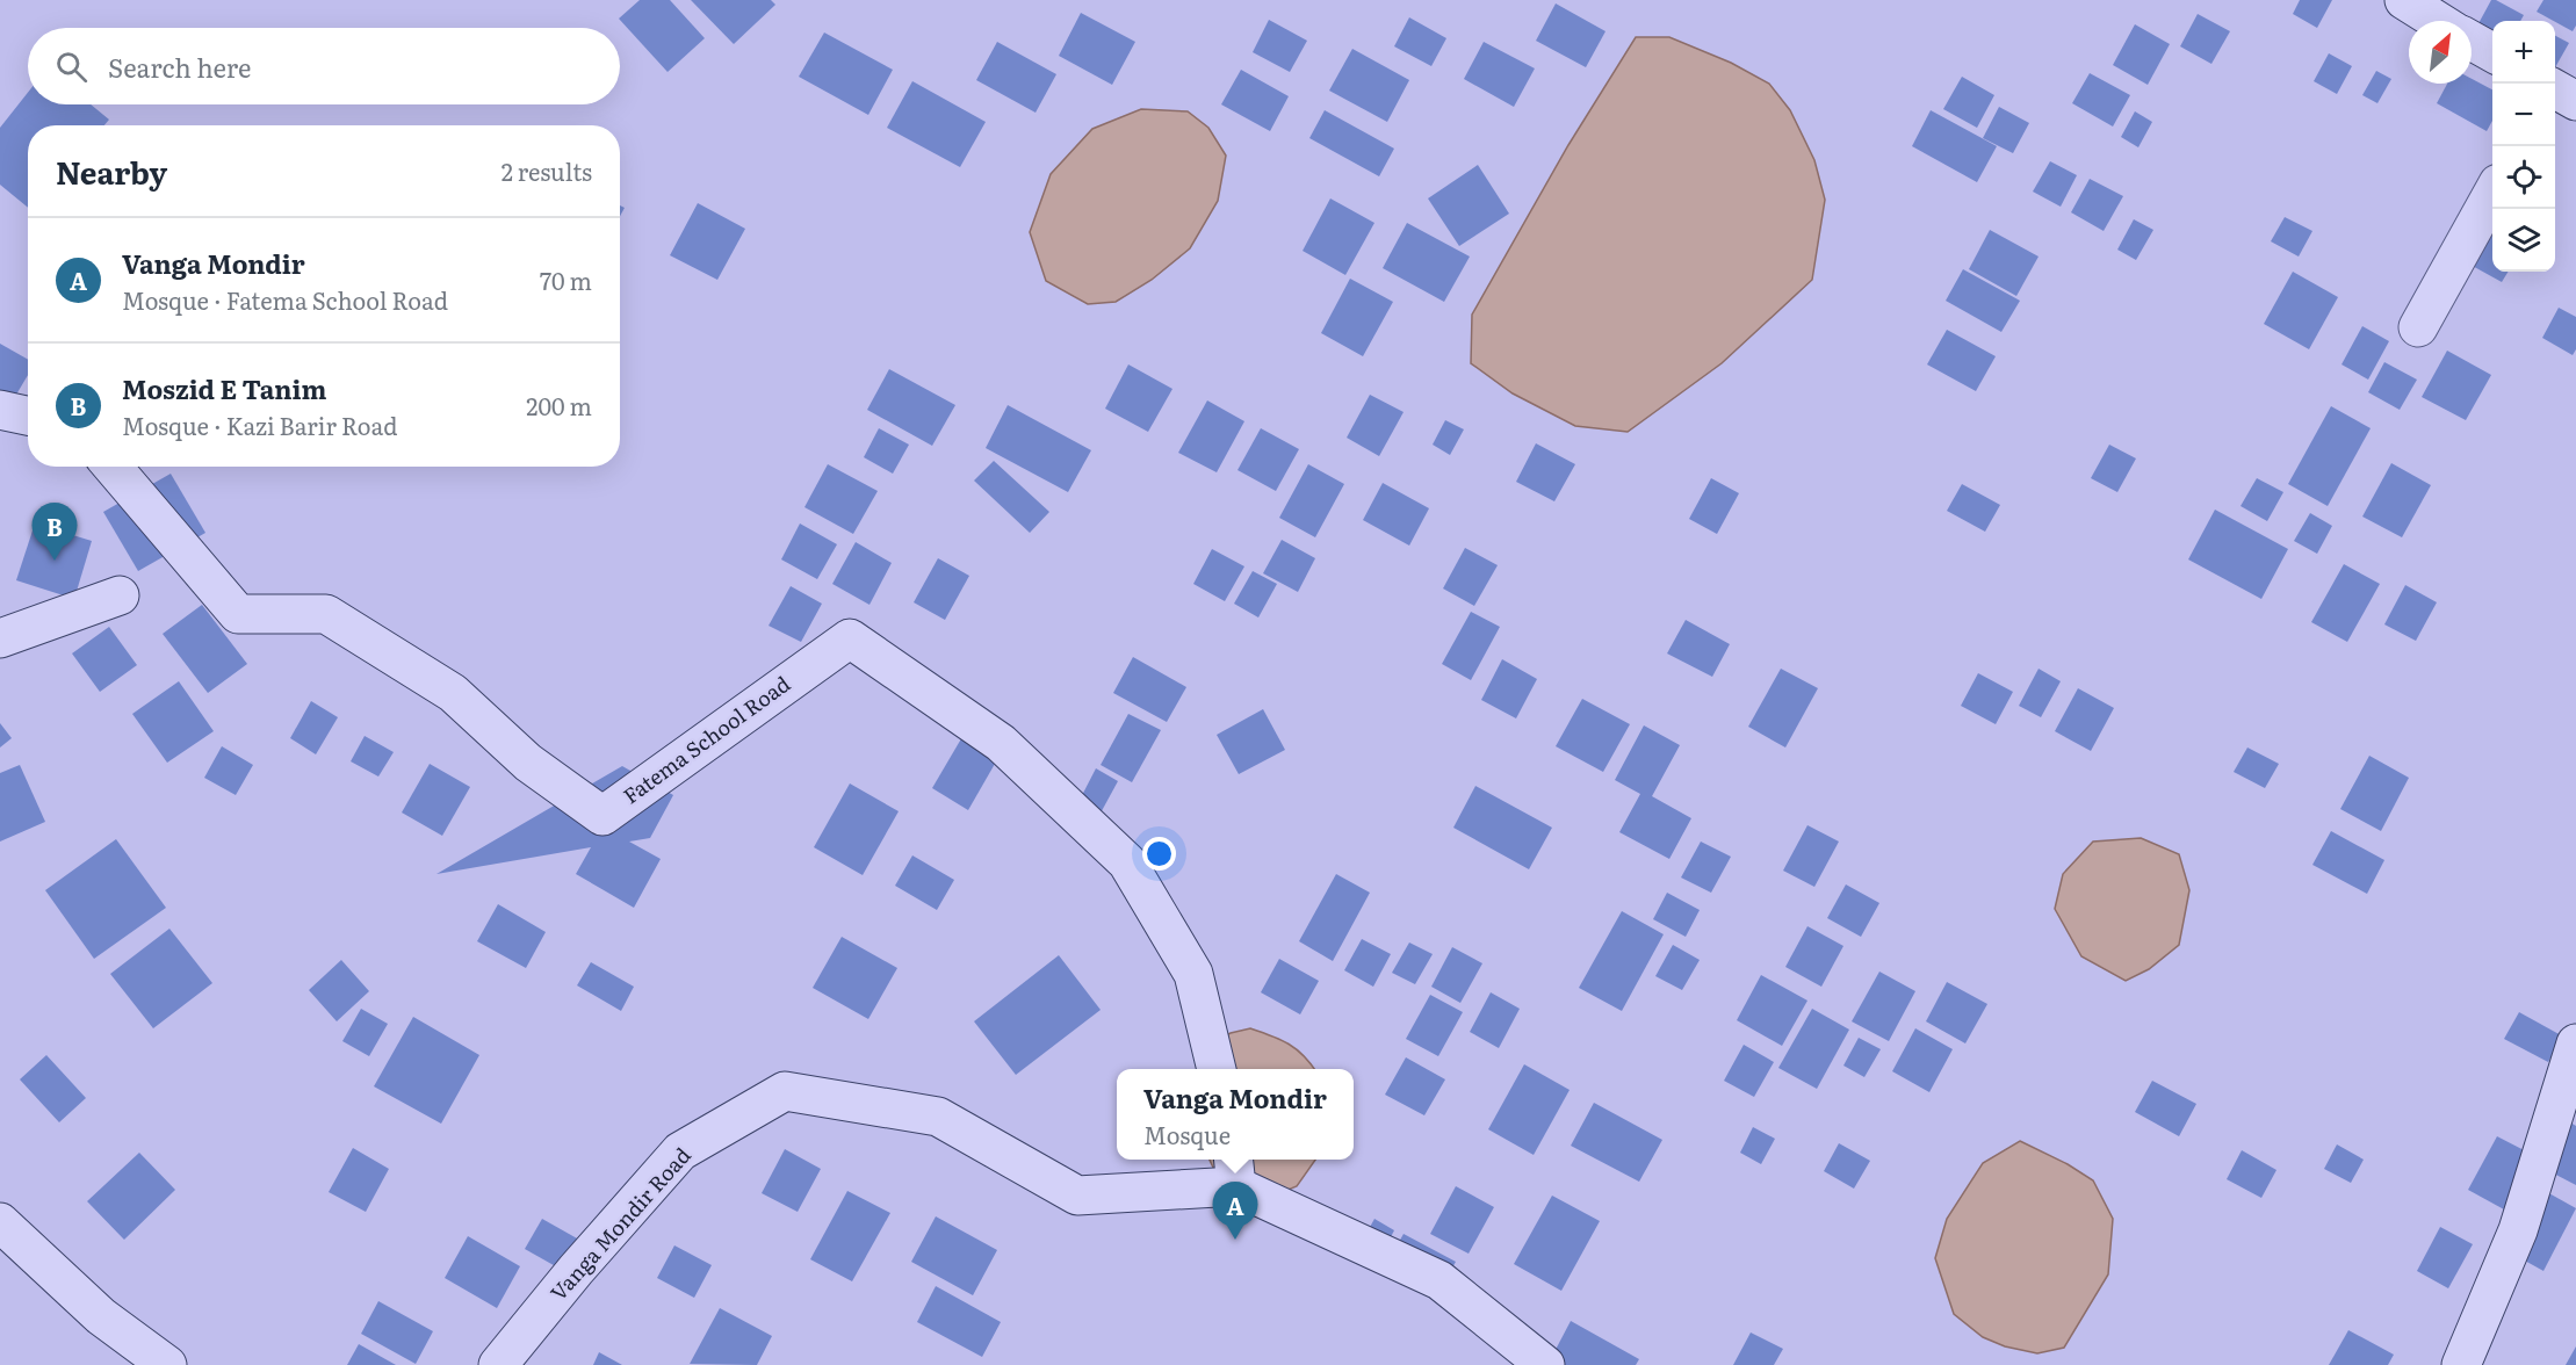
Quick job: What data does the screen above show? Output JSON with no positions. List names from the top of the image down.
{
  "streets": {
    "main road": ["Fatema School Road", "Vanga Mondir Road"]
  },
  "north": "top right",
  "page": {
    "map_buttons": ["+", "−"],
    "search": "Search here",
    "heading": ["Nearby", "2 results"],
    "list": [
      {
        "mark": "A",
        "name": "Vanga Mondir",
        "note": "Mosque · Fatema School Road",
        "value": "70 m"
      },
      {
        "mark": "B",
        "name": "Moszid E Tanim",
        "note": "Mosque · Kazi Barir Road",
        "value": "200 m"
      }
    ],
    "pins": ["B", "A"],
    "popup": ["Vanga Mondir", "Mosque"]
  }
}
